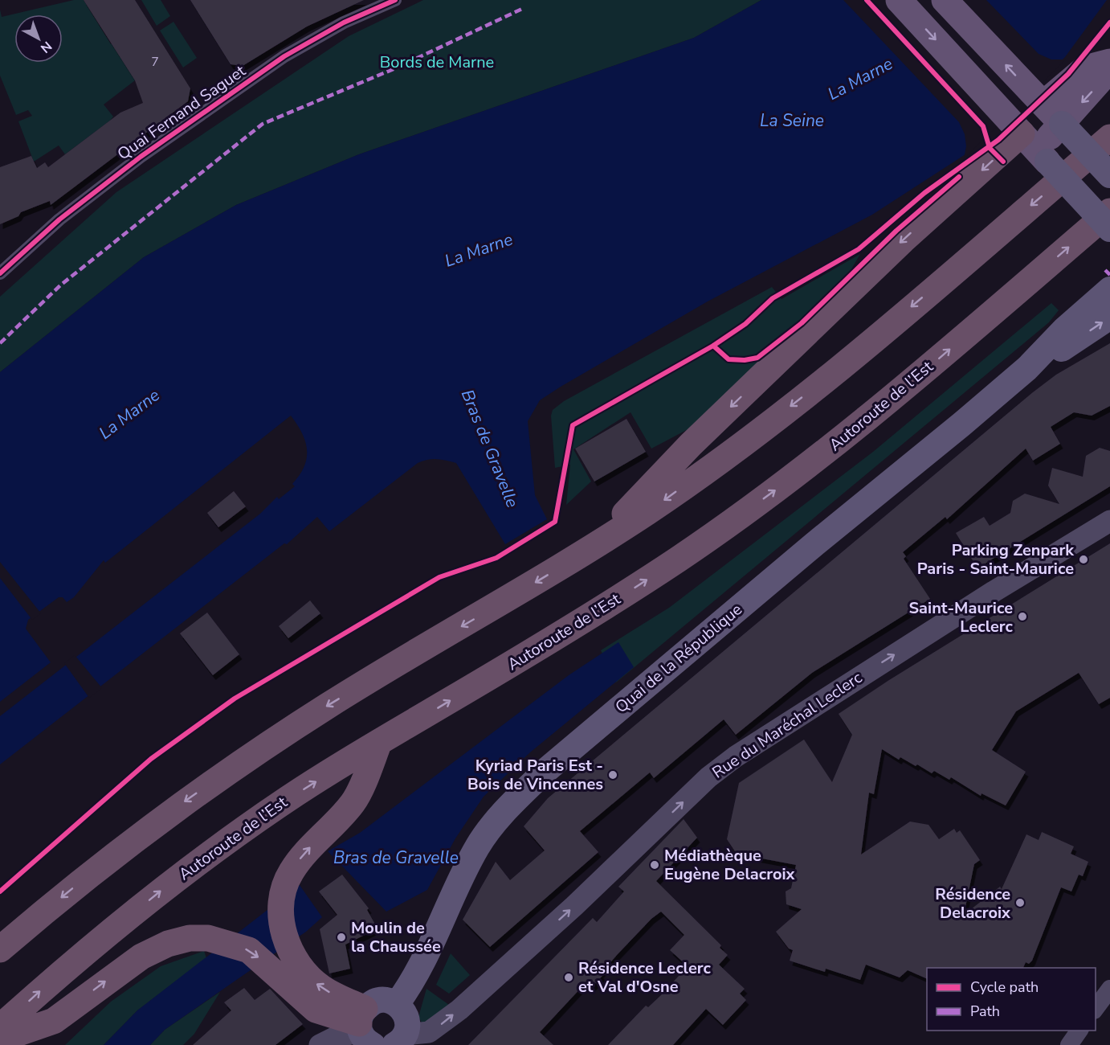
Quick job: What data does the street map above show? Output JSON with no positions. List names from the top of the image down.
{
  "streets": {
    "highway": ["Autoroute de l’Est"],
    "main road": ["Quai de la République"],
    "street": ["Quai Fernand Saguet", "Rue du Maréchal Leclerc"]
  },
  "one_way": ["Rue du Maréchal Leclerc"],
  "water": ["La Marne", "La Seine", "Bras de Gravelle"],
  "parks": ["Bords de Marne"],
  "places": [
    "Parking Zenpark Paris - Saint-Maurice",
    "Saint-Maurice Leclerc",
    "Kyriad Paris Est - Bois de Vincennes",
    "Médiathèque Eugène Delacroix",
    "Résidence Delacroix",
    "Moulin de la Chaussée",
    "Résidence Leclerc et Val d'Osne"
  ],
  "house_numbers": ["7"],
  "legend": ["Cycle path", "Path"],
  "north": "bottom right"
}
